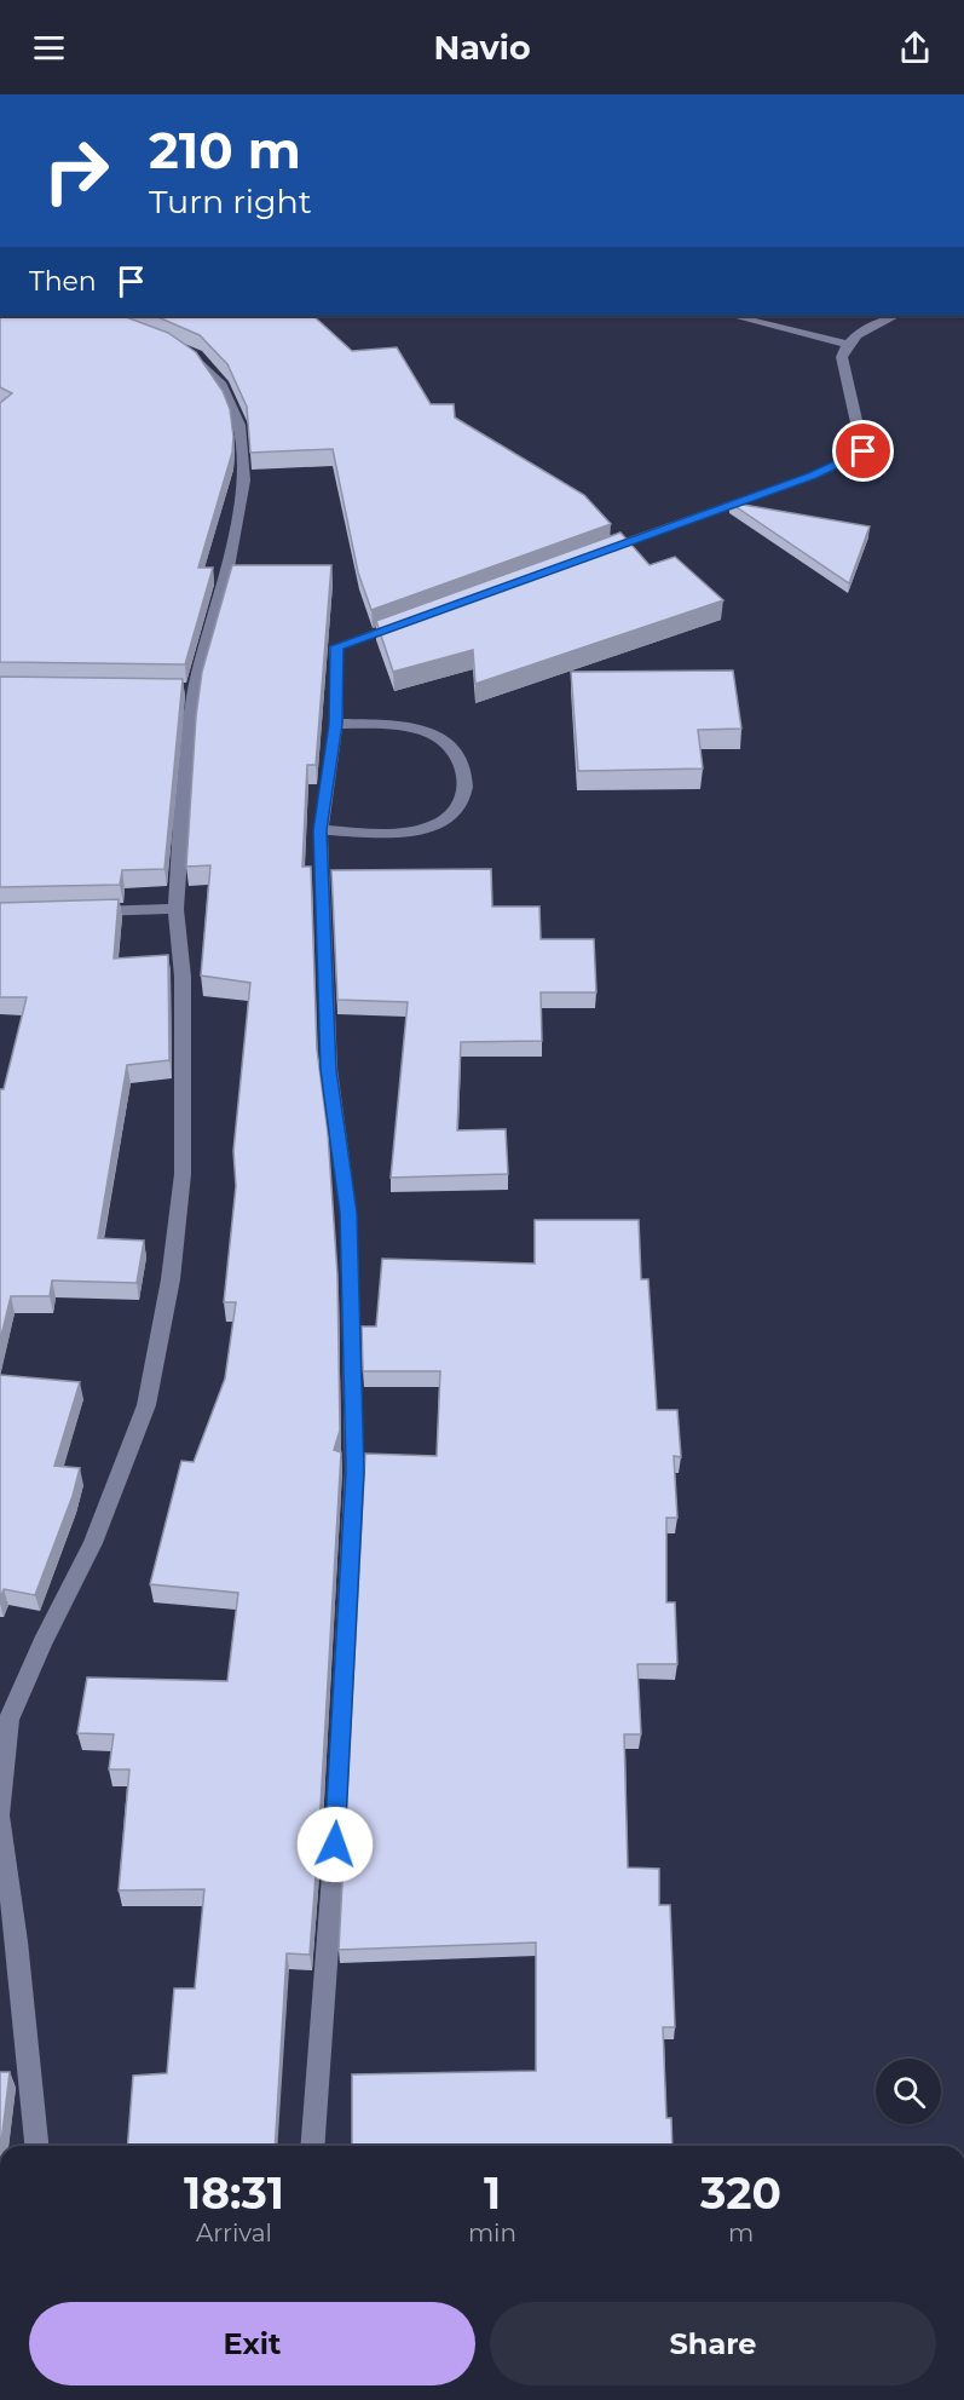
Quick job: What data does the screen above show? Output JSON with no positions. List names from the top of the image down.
{
  "page": {
    "header": "Navio",
    "turn": ["210 m", "Turn right"],
    "then": "Then",
    "eta": [
      "18:31",
      "Arrival",
      "1",
      "min",
      "320",
      "m"
    ],
    "buttons": ["Exit", "Share"]
  }
}
